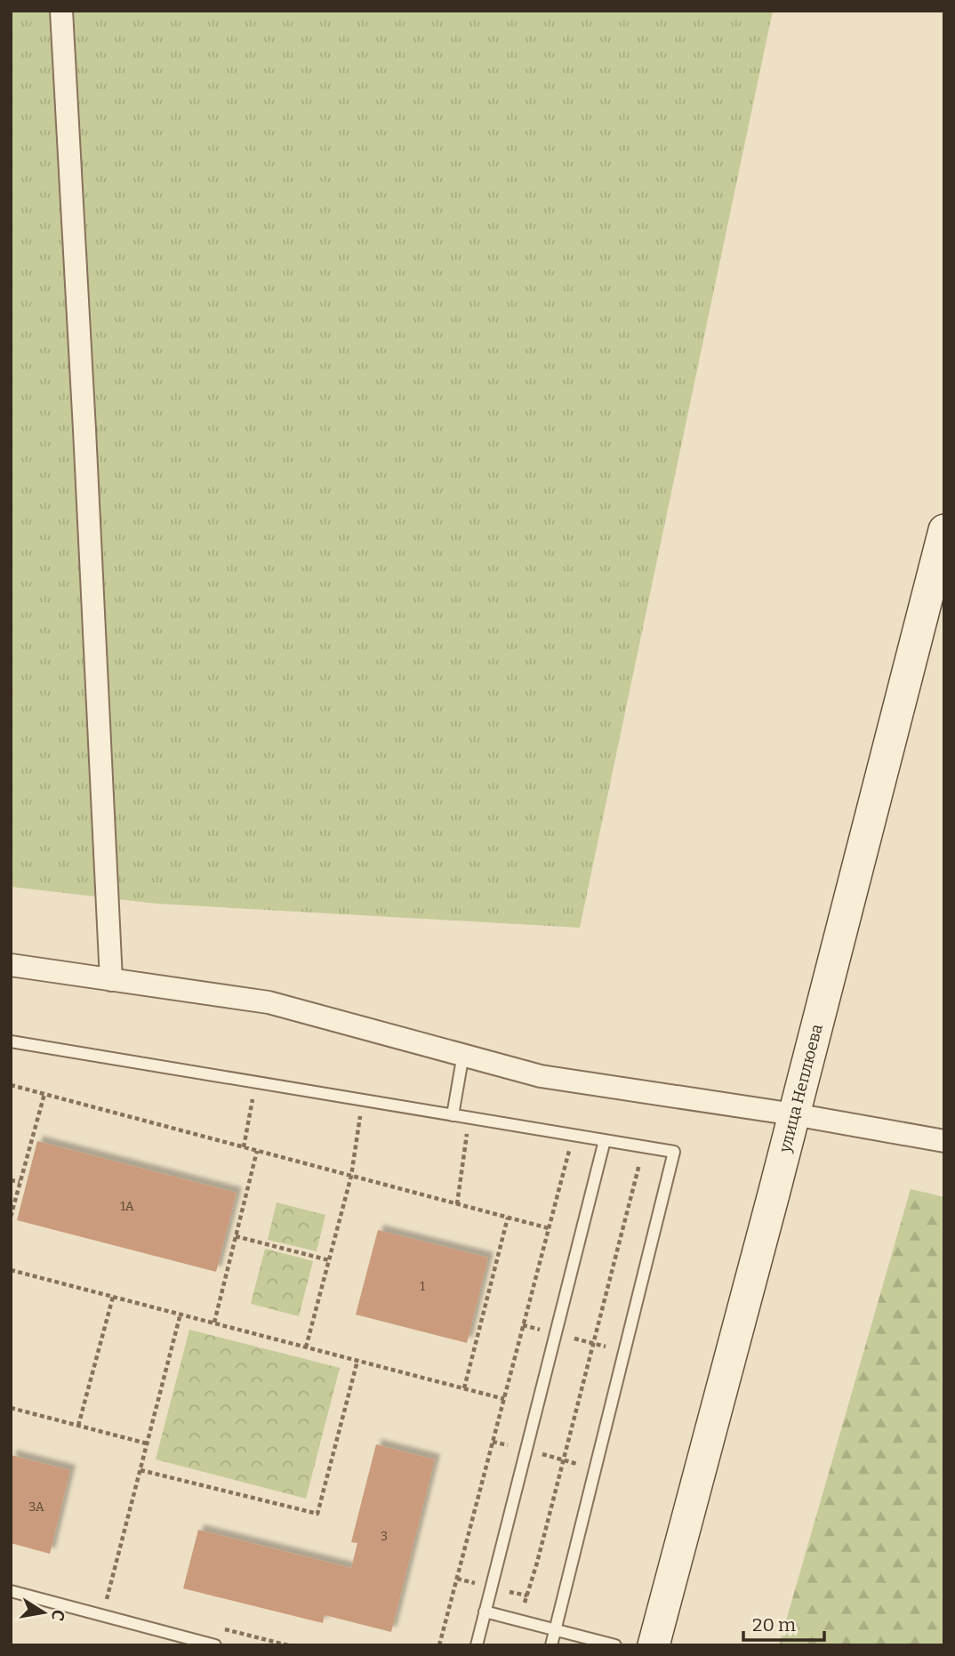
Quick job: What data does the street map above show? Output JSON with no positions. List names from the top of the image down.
{
  "streets": {
    "main road": ["улица Неплюева"]
  },
  "house_numbers": [
    "1А",
    "1",
    "3А",
    "3"
  ],
  "scale_bar": "20 m",
  "north": "right"
}
